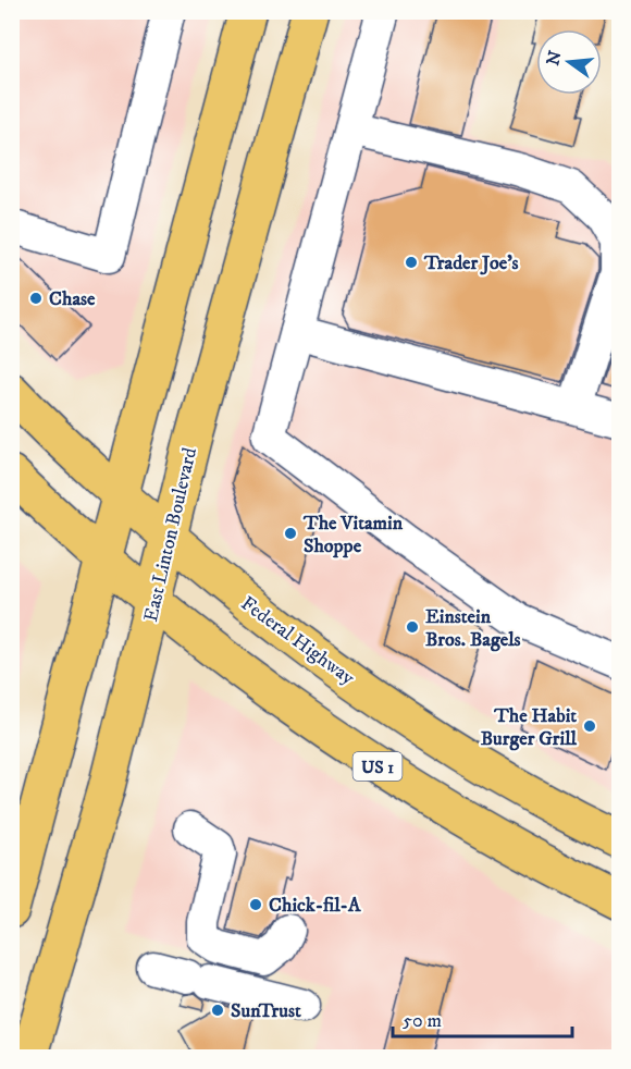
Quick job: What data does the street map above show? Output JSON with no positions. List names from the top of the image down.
{
  "streets": {
    "main road": ["East Linton Boulevard", "Federal Highway", "US 1"]
  },
  "crossings": [
    ["East Linton Boulevard", "Federal Highway"],
    ["East Linton Boulevard", "US 1"]
  ],
  "places": [
    "Trader Joe's",
    "Chase",
    "The Vitamin Shoppe",
    "Einstein Bros. Bagels",
    "The Habit Burger Grill",
    "Chick-fil-A",
    "SunTrust"
  ],
  "scale_bar": "50 m",
  "north": "left"
}
